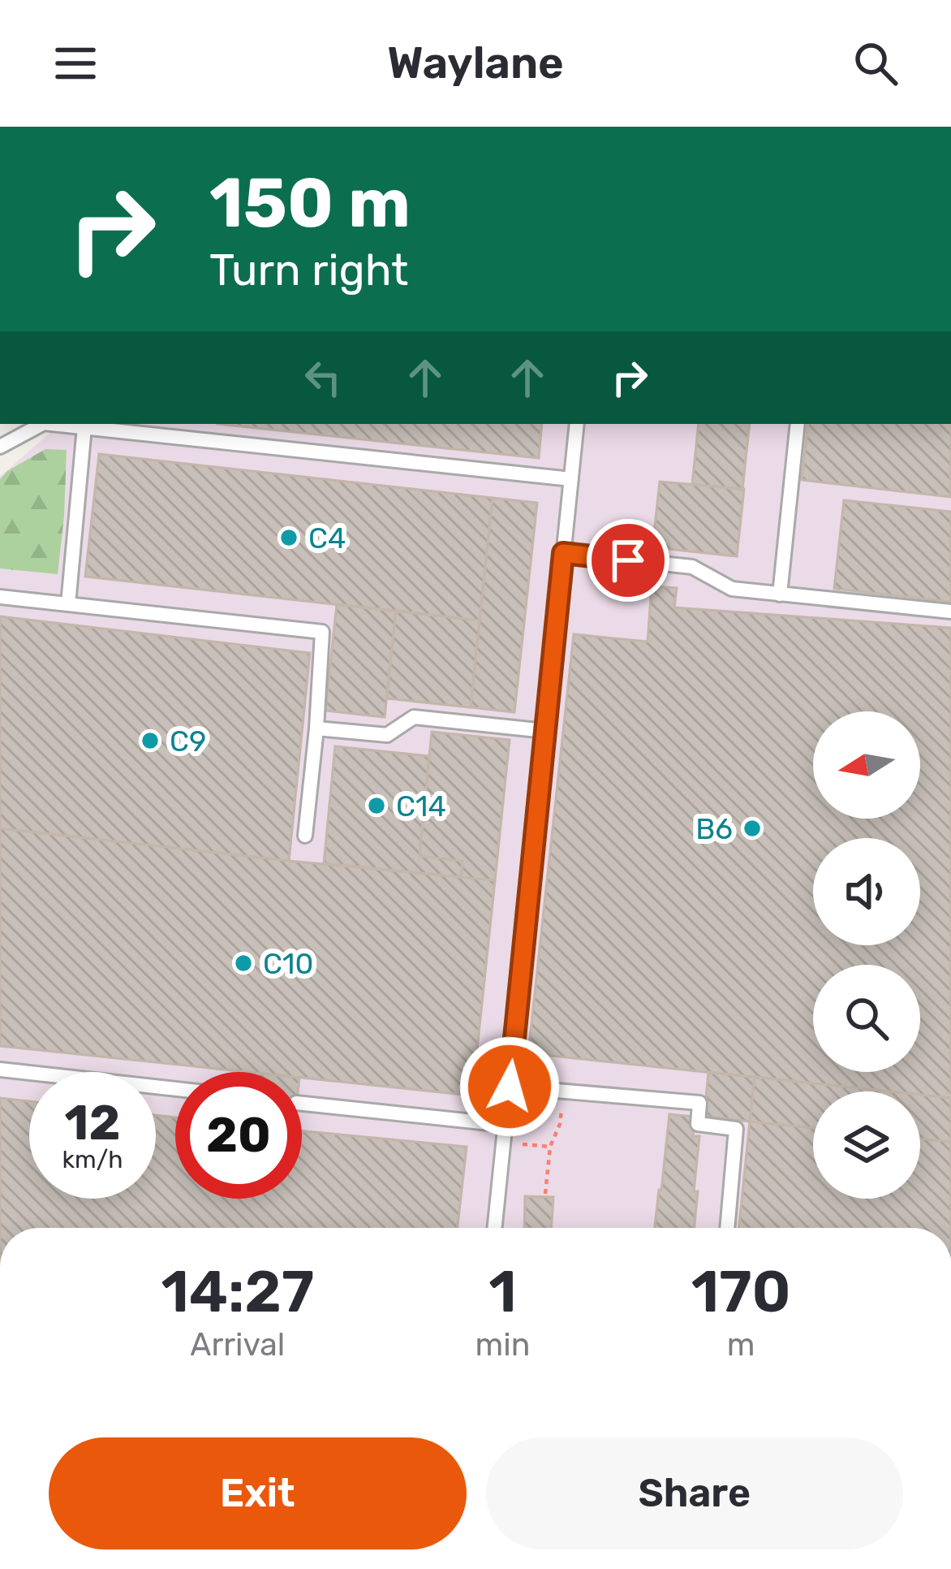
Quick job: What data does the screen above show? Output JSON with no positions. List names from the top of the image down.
{
  "places": [
    "C4",
    "C9",
    "C14",
    "B6",
    "C10"
  ],
  "north": "left",
  "page": {
    "header": "Waylane",
    "turn": ["150 m", "Turn right"],
    "speed": "12 km/h",
    "limit": "20",
    "eta": [
      "14:27",
      "Arrival",
      "1",
      "min",
      "170",
      "m"
    ],
    "buttons": ["Exit", "Share"]
  }
}
